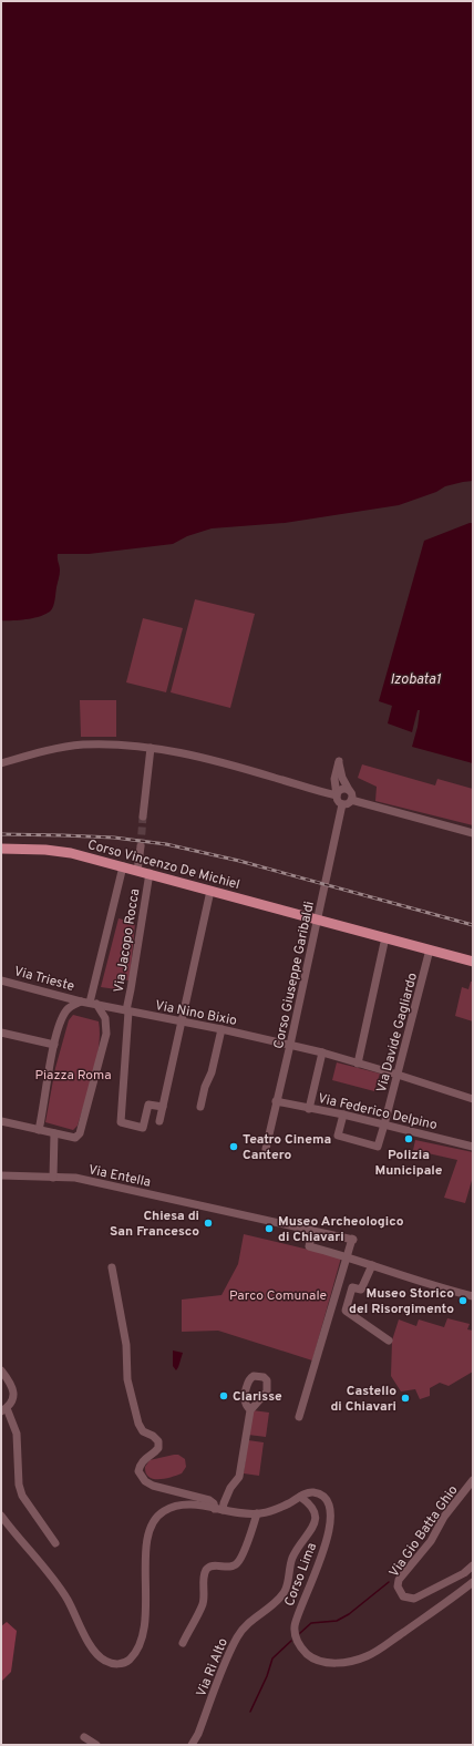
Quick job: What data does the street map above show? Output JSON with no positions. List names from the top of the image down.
{
  "streets": {
    "main road": ["Corso Vincenzo De Michiel"],
    "street": [
      "Via Jacopo Rocca",
      "Corso Giuseppe Garibaldi",
      "Via Trieste",
      "Via Nino Bixio",
      "Via Davide Gagliardo",
      "Via Federico Delpino",
      "Via Entella",
      "Via Gio Batta Ghio",
      "Corso Lima",
      "Via Ri Alto"
    ]
  },
  "crossings": [
    ["Corso Vincenzo De Michiel", "Via Jacopo Rocca"],
    ["Corso Vincenzo De Michiel", "Corso Giuseppe Garibaldi"],
    ["Corso Vincenzo De Michiel", "Via Davide Gagliardo"],
    ["Via Jacopo Rocca", "Via Nino Bixio"],
    ["Corso Giuseppe Garibaldi", "Via Nino Bixio"],
    ["Corso Giuseppe Garibaldi", "Via Federico Delpino"],
    ["Via Nino Bixio", "Via Davide Gagliardo"],
    ["Via Davide Gagliardo", "Via Federico Delpino"],
    ["Corso Lima", "Via Ri Alto"]
  ],
  "water": ["Izobata1"],
  "parks": ["Piazza Roma", "Parco Comunale"],
  "places": [
    "Polizia Municipale",
    "Teatro Cinema Cantero",
    "Chiesa di San Francesco",
    "Museo Archeologico di Chiavari",
    "Museo Storico del Risorgimento",
    "Clarisse",
    "Castello di Chiavari"
  ]
}
